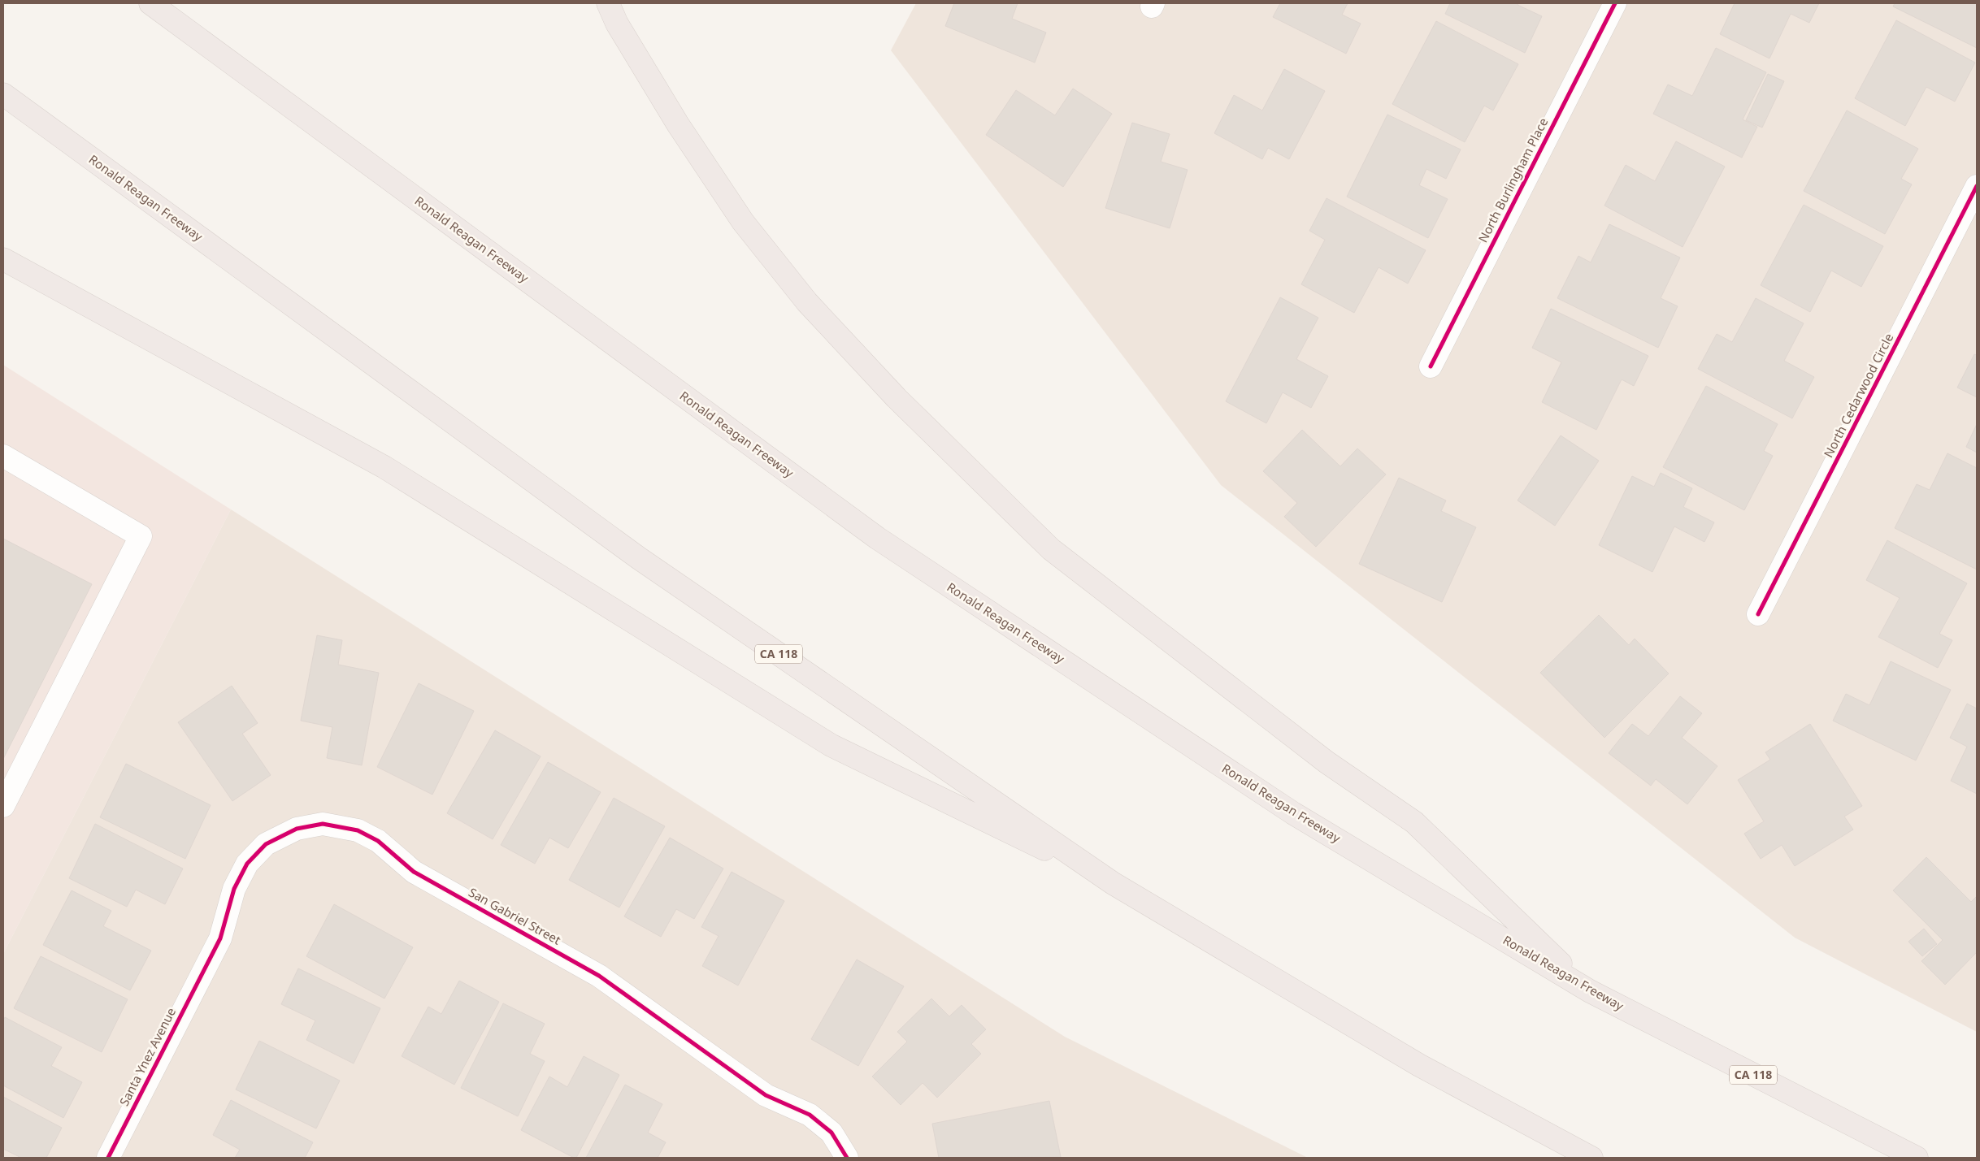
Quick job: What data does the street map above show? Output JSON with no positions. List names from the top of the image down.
{
  "streets": {
    "highway": ["Ronald Reagan Freeway", "CA 118"],
    "street": [
      "North Burlingham Place",
      "North Cedarwood Circle",
      "San Gabriel Street",
      "Santa Ynez Avenue"
    ]
  },
  "crossings": [
    ["San Gabriel Street", "Santa Ynez Avenue"]
  ]
}
